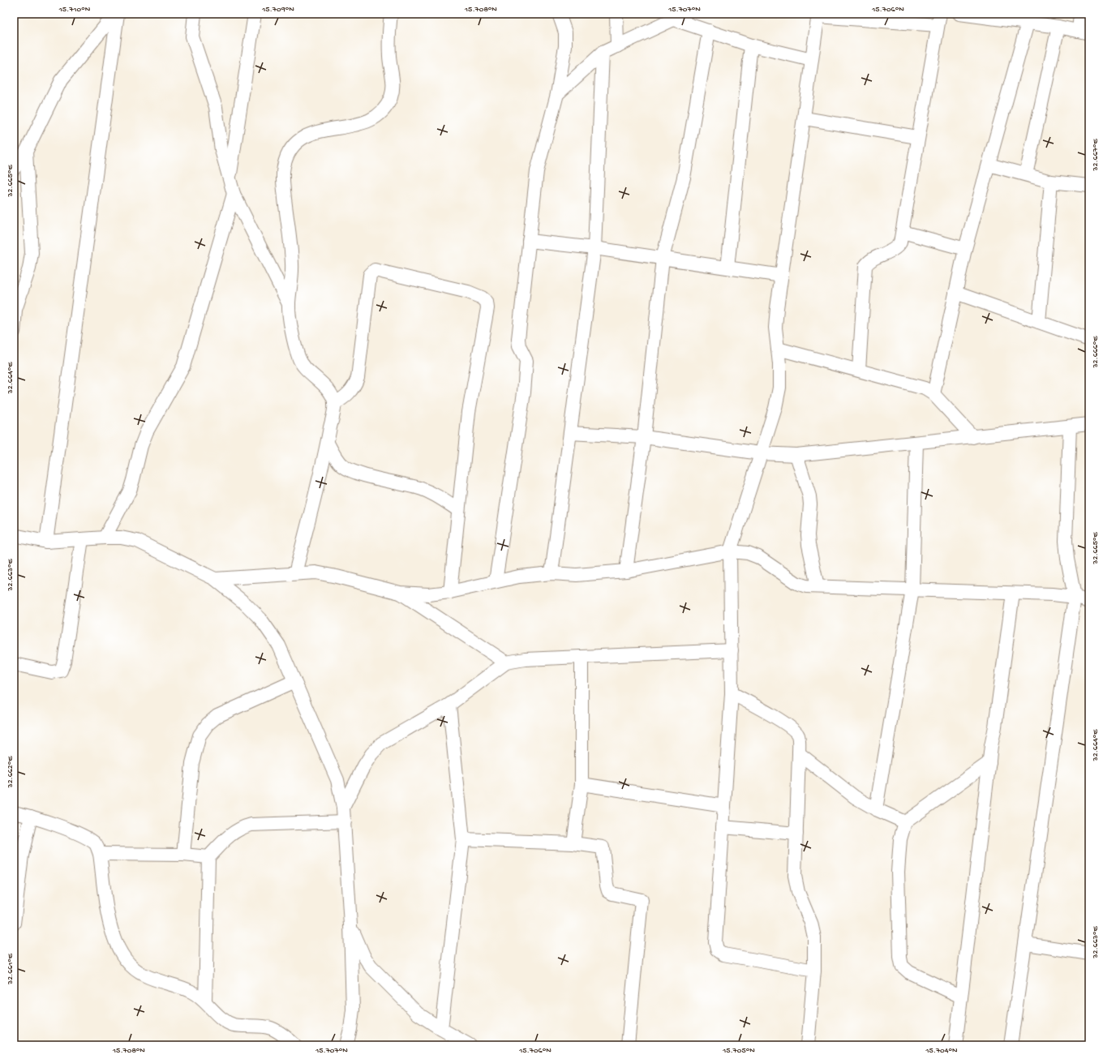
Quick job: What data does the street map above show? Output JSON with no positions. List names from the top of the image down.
{
  "coordinates": [
    "15.710°N",
    "15.709°N",
    "15.708°N",
    "15.707°N",
    "15.706°N",
    "32.667°E",
    "32.665°E",
    "32.666°E",
    "32.664°E",
    "32.663°E",
    "32.662°E",
    "32.661°E",
    "15.705°N",
    "15.704°N"
  ]
}
